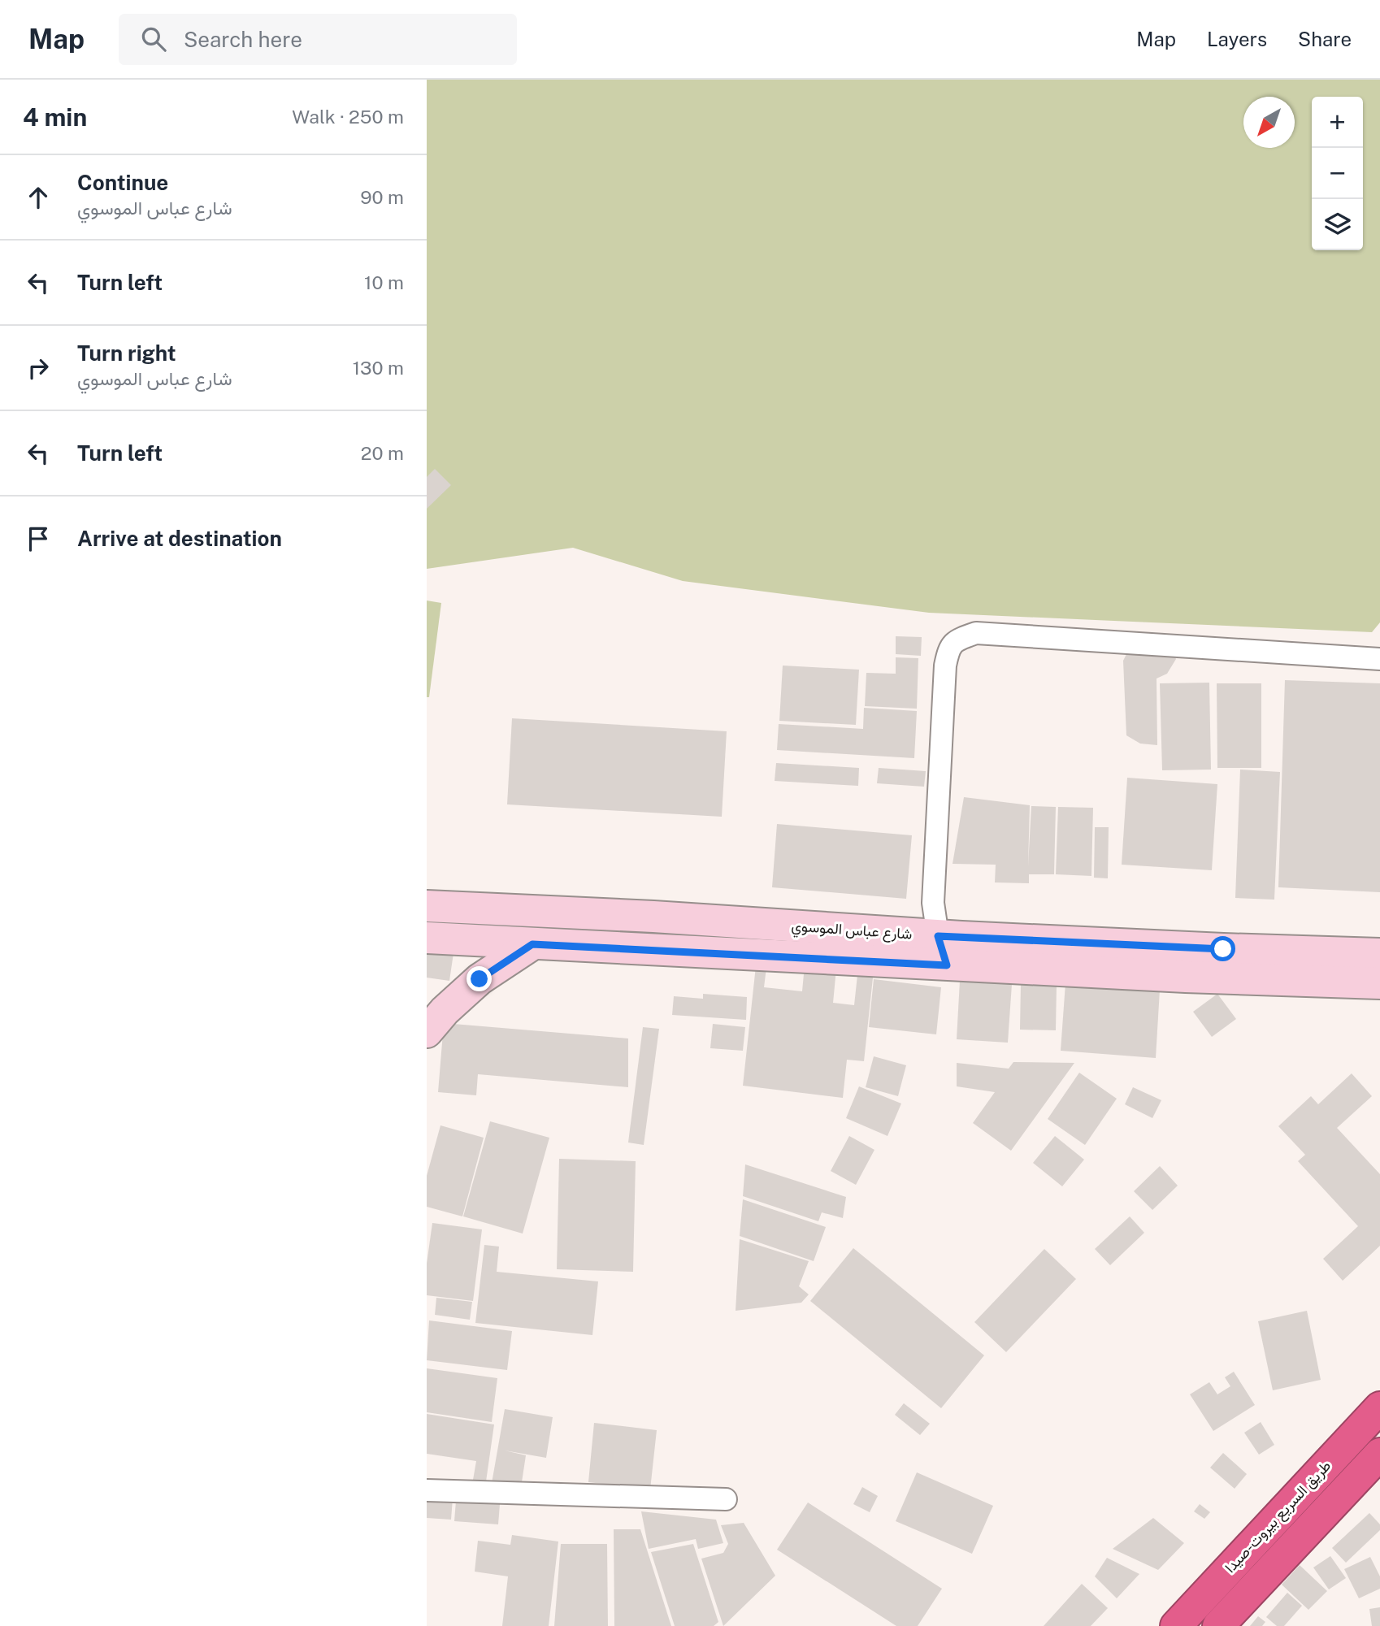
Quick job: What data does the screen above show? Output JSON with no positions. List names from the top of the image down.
{
  "streets": {
    "highway": ["طريق السريع بيروت-صيدا"],
    "street": ["شارع عباس الموسوي"]
  },
  "north": "bottom left",
  "page": {
    "header": "Map",
    "search": "Search here",
    "nav": ["Map", "Layers", "Share"],
    "heading": ["4 min", "Walk · 250 m"],
    "map_buttons": ["+", "−"],
    "list": [
      ["Continue", "شارع عباس الموسوي", "90 m"],
      ["Turn left", "10 m"],
      ["Turn right", "شارع عباس الموسوي", "130 m"],
      ["Turn left", "20 m"],
      "Arrive at destination"
    ]
  }
}
